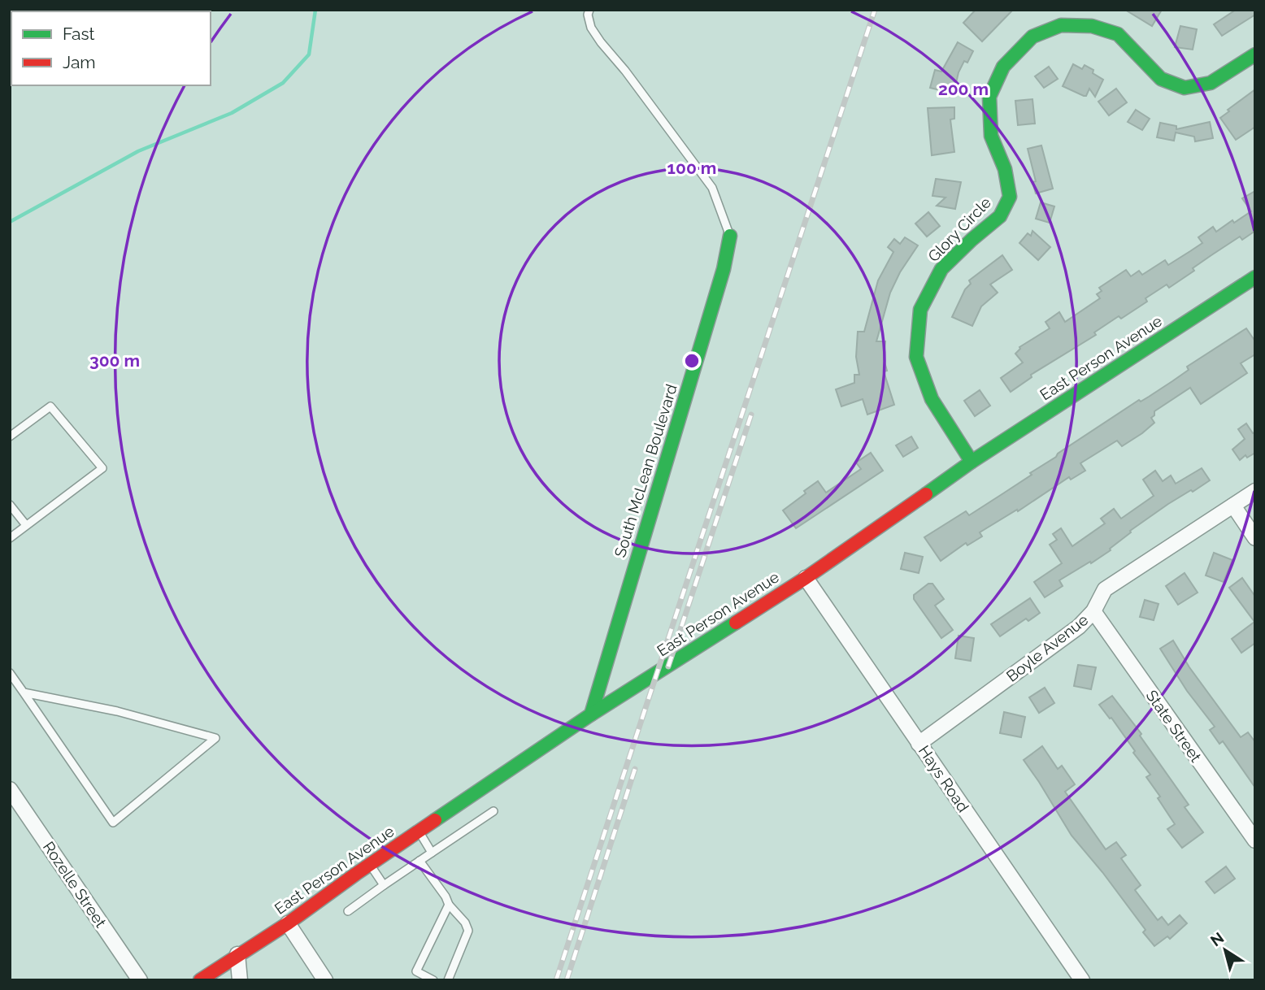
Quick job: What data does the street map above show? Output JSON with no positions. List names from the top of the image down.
{
  "streets": {
    "main road": ["Glory Circle", "East Person Avenue", "South McLean Boulevard"],
    "street": [
      "Boyle Avenue",
      "State Street",
      "Hays Road",
      "Rozelle Street"
    ]
  },
  "crossings": [
    ["Glory Circle", "East Person Avenue"],
    ["East Person Avenue", "South McLean Boulevard"],
    ["East Person Avenue", "Hays Road"],
    ["Boyle Avenue", "State Street"],
    ["Boyle Avenue", "Hays Road"]
  ],
  "legend": ["Fast", "Jam"],
  "north": "top left",
  "rings": ["200 m", "100 m", "300 m"]
}
